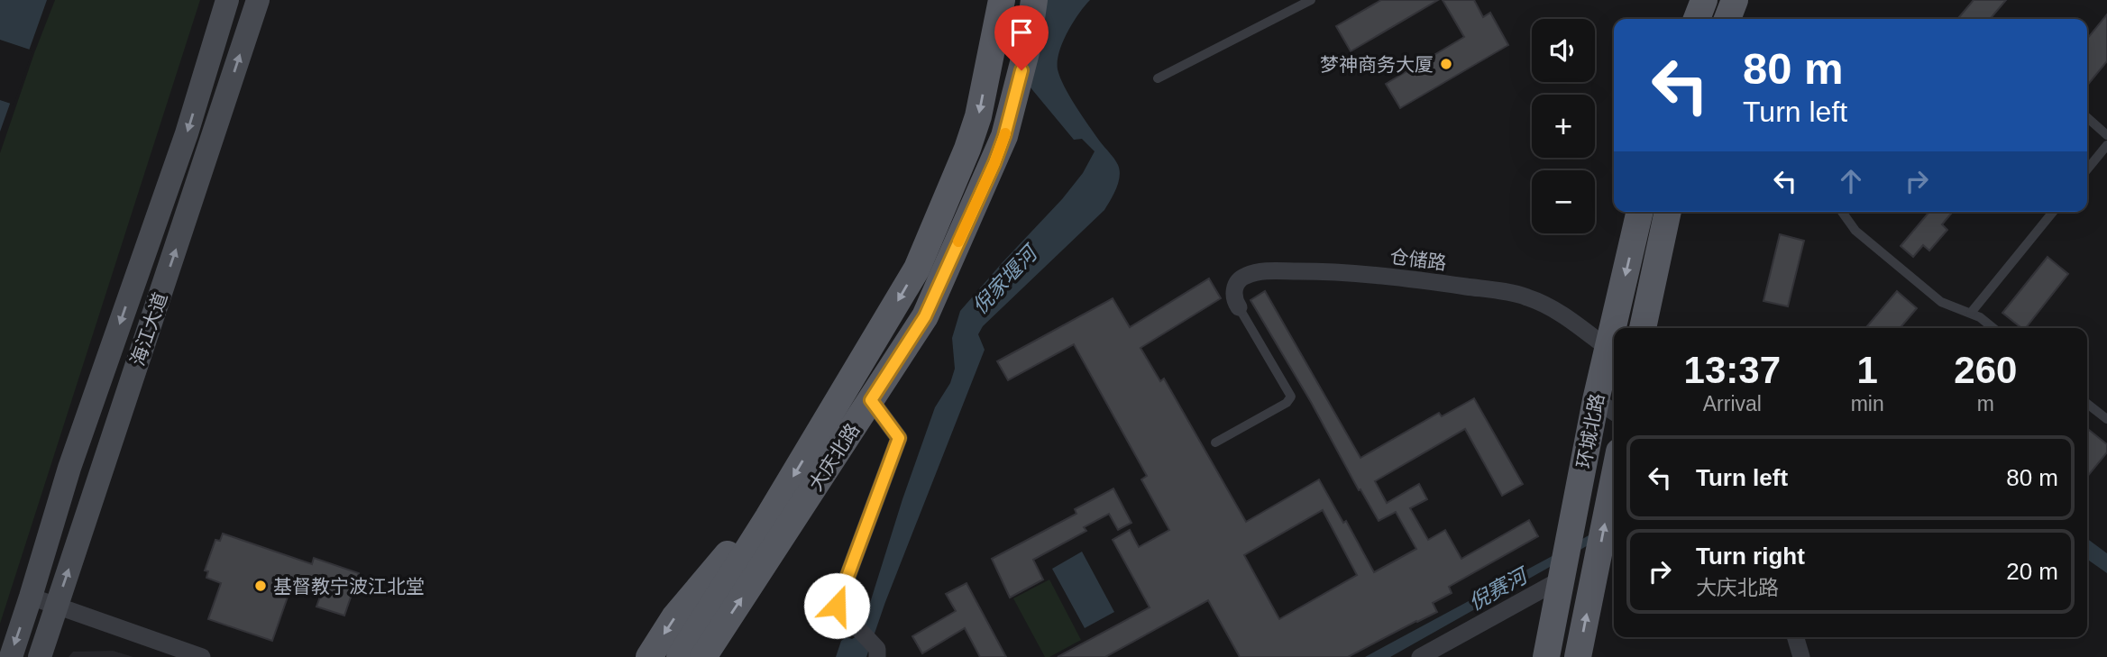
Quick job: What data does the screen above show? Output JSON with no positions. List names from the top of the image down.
{
  "streets": {
    "main road": ["海江大道", "环城北路", "大庆北路"],
    "street": ["仓储路"]
  },
  "crossings": [
    ["仓储路", "环城北路"]
  ],
  "water": ["倪家堰河", "倪赛河"],
  "places": ["梦神商务大厦", "基督教宁波江北堂"],
  "page": {
    "map_buttons": ["+", "−"],
    "turn": ["80 m", "Turn left"],
    "eta": [
      "13:37",
      "Arrival",
      "1",
      "min",
      "260",
      "m"
    ],
    "list": [
      {
        "name": "Turn left",
        "value": "80 m"
      },
      {
        "name": "Turn right",
        "note": "大庆北路",
        "value": "20 m"
      }
    ]
  }
}
